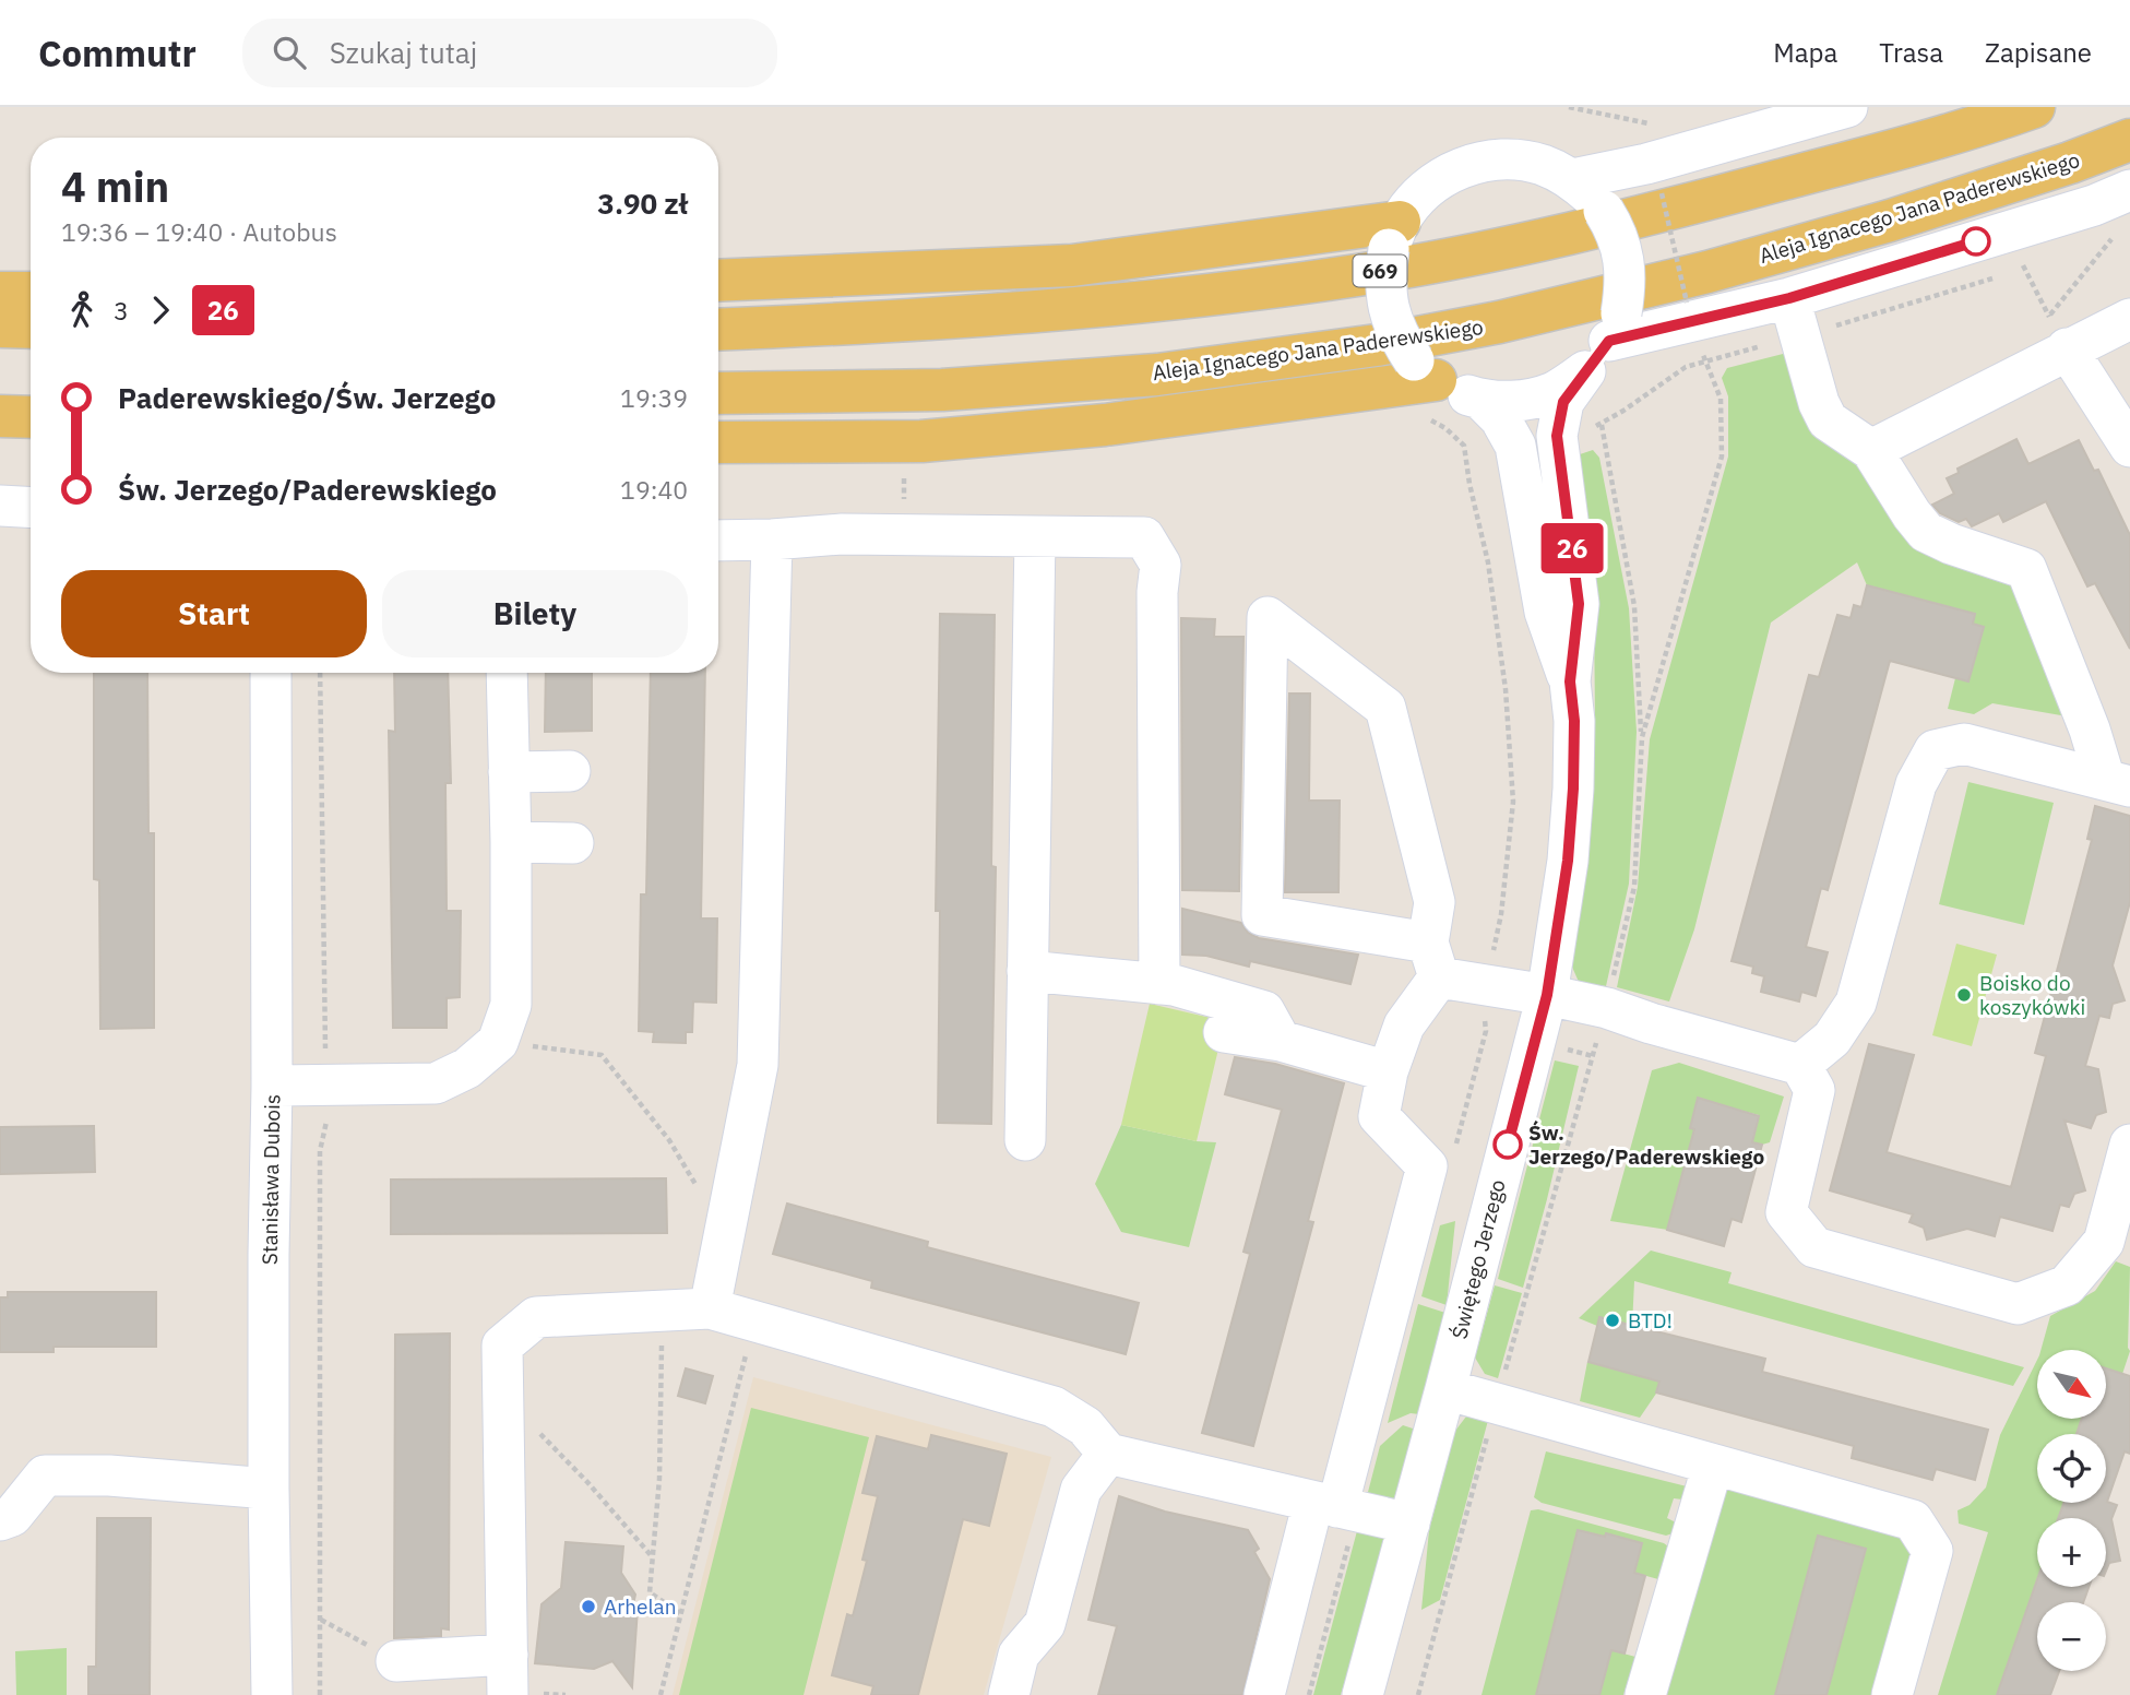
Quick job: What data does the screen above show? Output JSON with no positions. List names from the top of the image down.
{
  "streets": {
    "main road": ["Aleja Ignacego Jana Paderewskiego", "669"],
    "street": ["Stanisława Dubois", "Świętego Jerzego"]
  },
  "places": [
    "Boisko do koszykówki",
    "Św. Jerzego/Paderewskiego",
    "BTD!",
    "Arhelan"
  ],
  "lines": ["bus line 26"],
  "north": "bottom right",
  "page": {
    "header": "Commutr",
    "search": "Szukaj tutaj",
    "nav": ["Mapa", "Trasa", "Zapisane"],
    "on_map": "26",
    "heading": ["4 min", "19:36 – 19:40 · Autobus", "3.90 zł"],
    "legs": ["3", "26"],
    "list": [
      {
        "name": "Paderewskiego/Św. Jerzego",
        "value": "19:39"
      },
      {
        "name": "Św. Jerzego/Paderewskiego",
        "value": "19:40"
      }
    ],
    "buttons": ["Start", "Bilety"],
    "map_buttons": ["+", "−"]
  }
}
